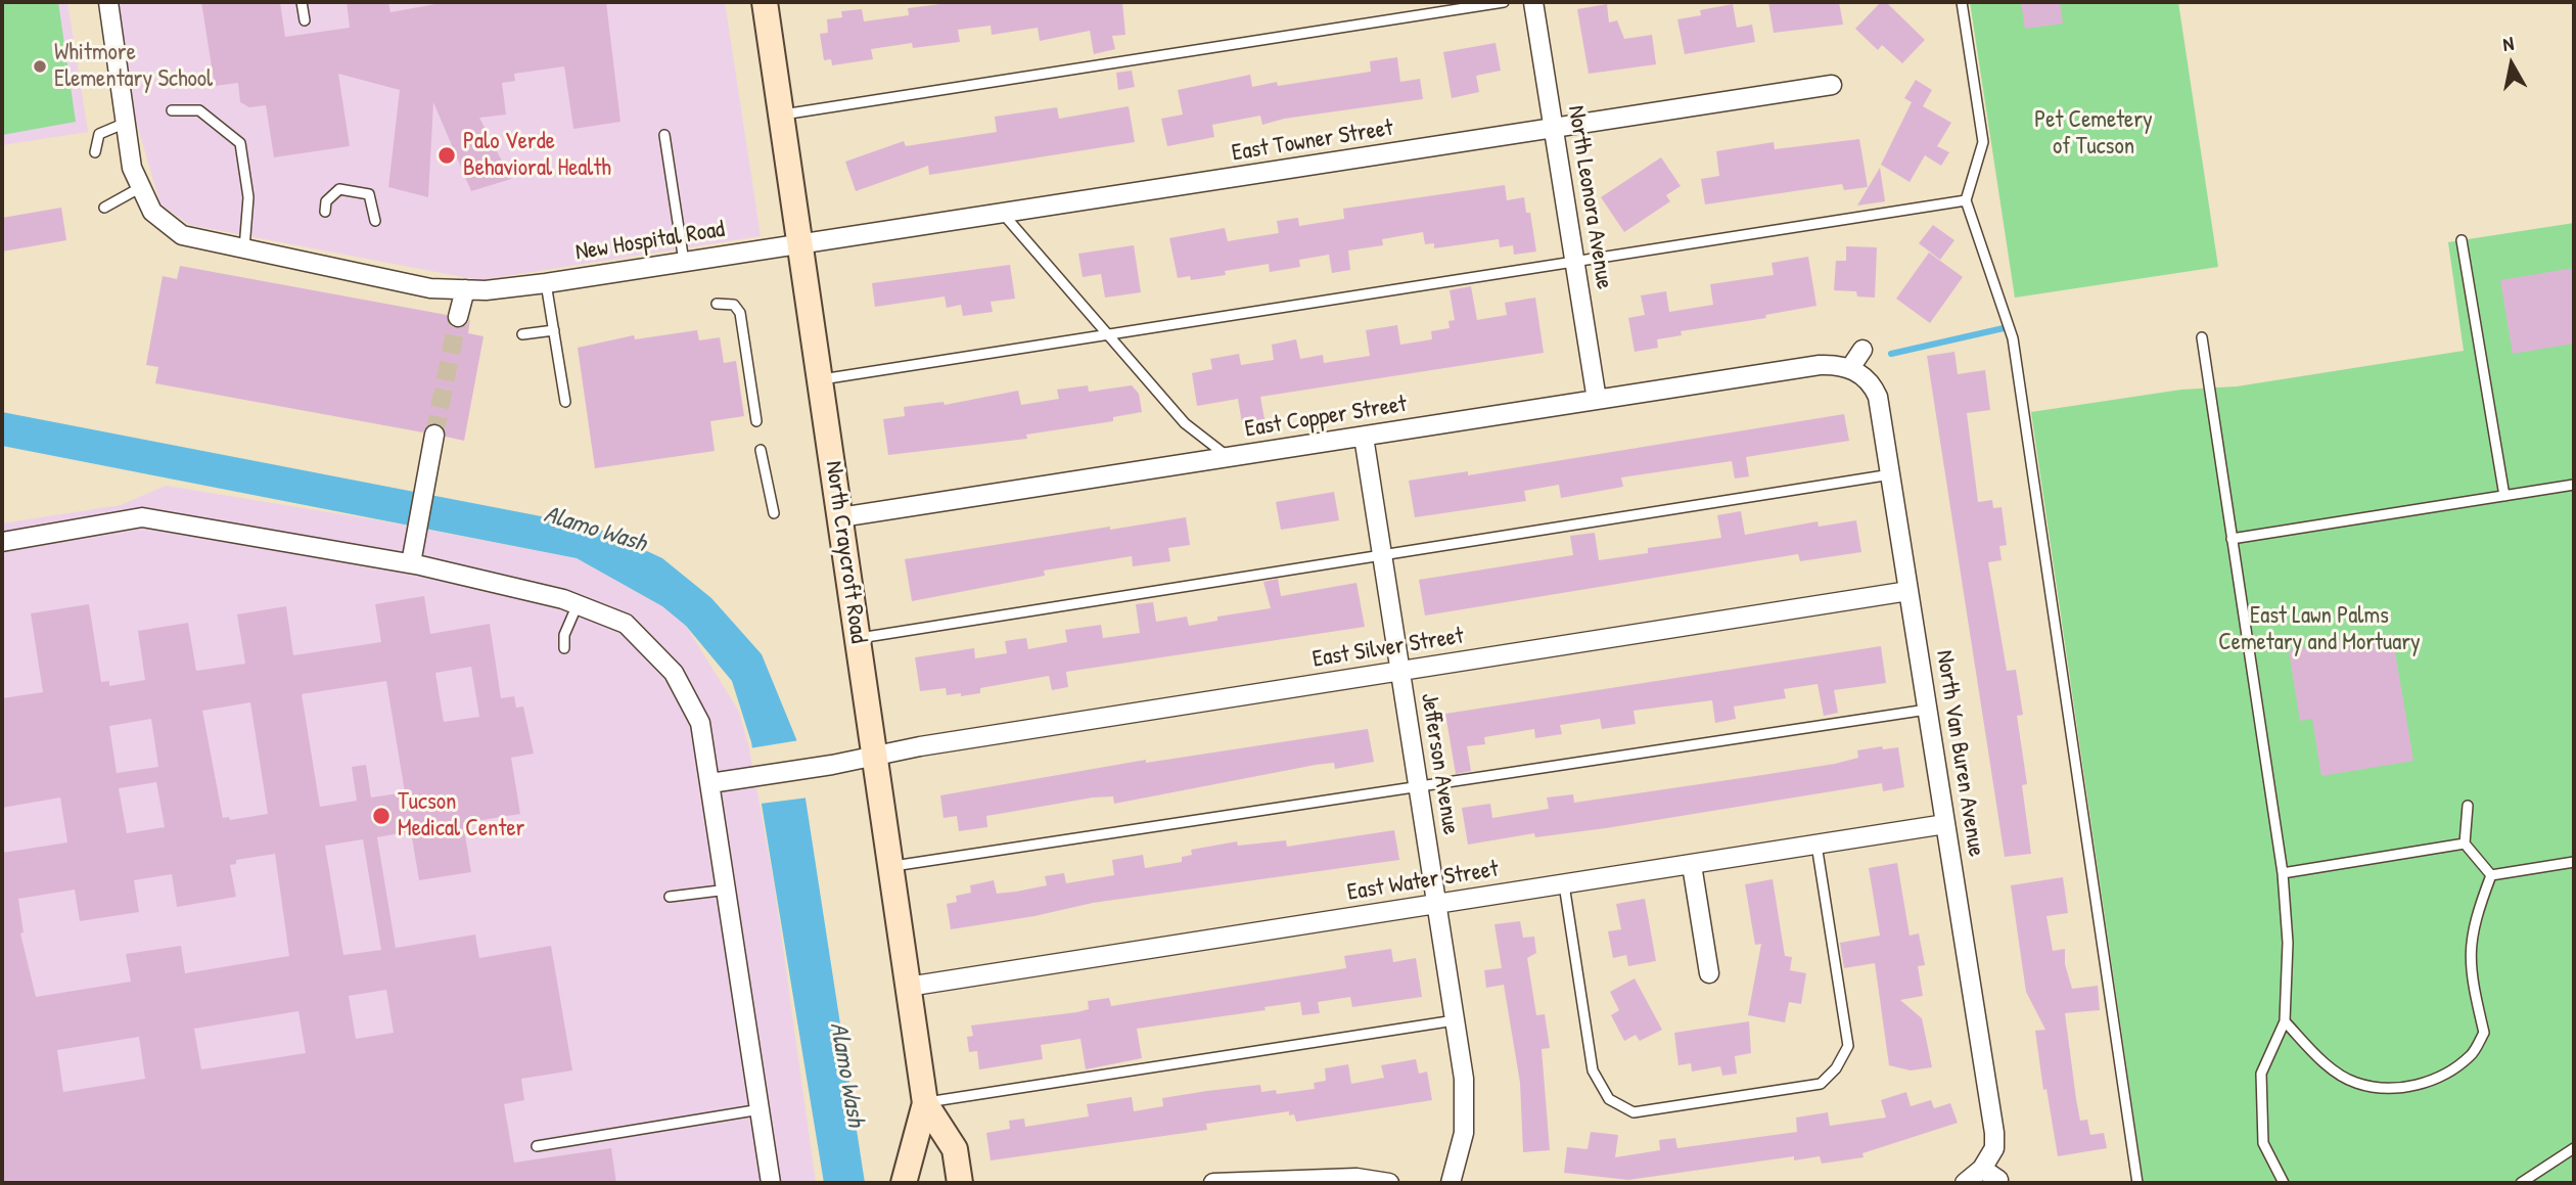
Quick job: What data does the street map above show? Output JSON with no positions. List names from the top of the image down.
{
  "streets": {
    "main road": ["North Craycroft Road"],
    "street": [
      "East Towner Street",
      "North Leonora Avenue",
      "New Hospital Road",
      "East Copper Street",
      "East Silver Street",
      "North Van Buren Avenue",
      "Jefferson Avenue",
      "East Water Street"
    ]
  },
  "crossings": [
    ["East Towner Street", "North Leonora Avenue"],
    ["East Towner Street", "New Hospital Road"],
    ["East Towner Street", "North Craycroft Road"],
    ["North Leonora Avenue", "East Copper Street"],
    ["New Hospital Road", "North Craycroft Road"],
    ["East Copper Street", "North Craycroft Road"],
    ["East Copper Street", "North Van Buren Avenue"],
    ["East Copper Street", "Jefferson Avenue"],
    ["North Craycroft Road", "East Silver Street"],
    ["North Craycroft Road", "East Water Street"],
    ["East Silver Street", "North Van Buren Avenue"],
    ["East Silver Street", "Jefferson Avenue"],
    ["North Van Buren Avenue", "East Water Street"],
    ["Jefferson Avenue", "East Water Street"]
  ],
  "water": ["Alamo Wash"],
  "parks": ["Pet Cemetery of Tucson", "East Lawn Palms Cemetary and Mortuary"],
  "places": ["Whitmore Elementary School", "Palo Verde Behavioral Health", "Tucson Medical Center"],
  "north": "top"
}
